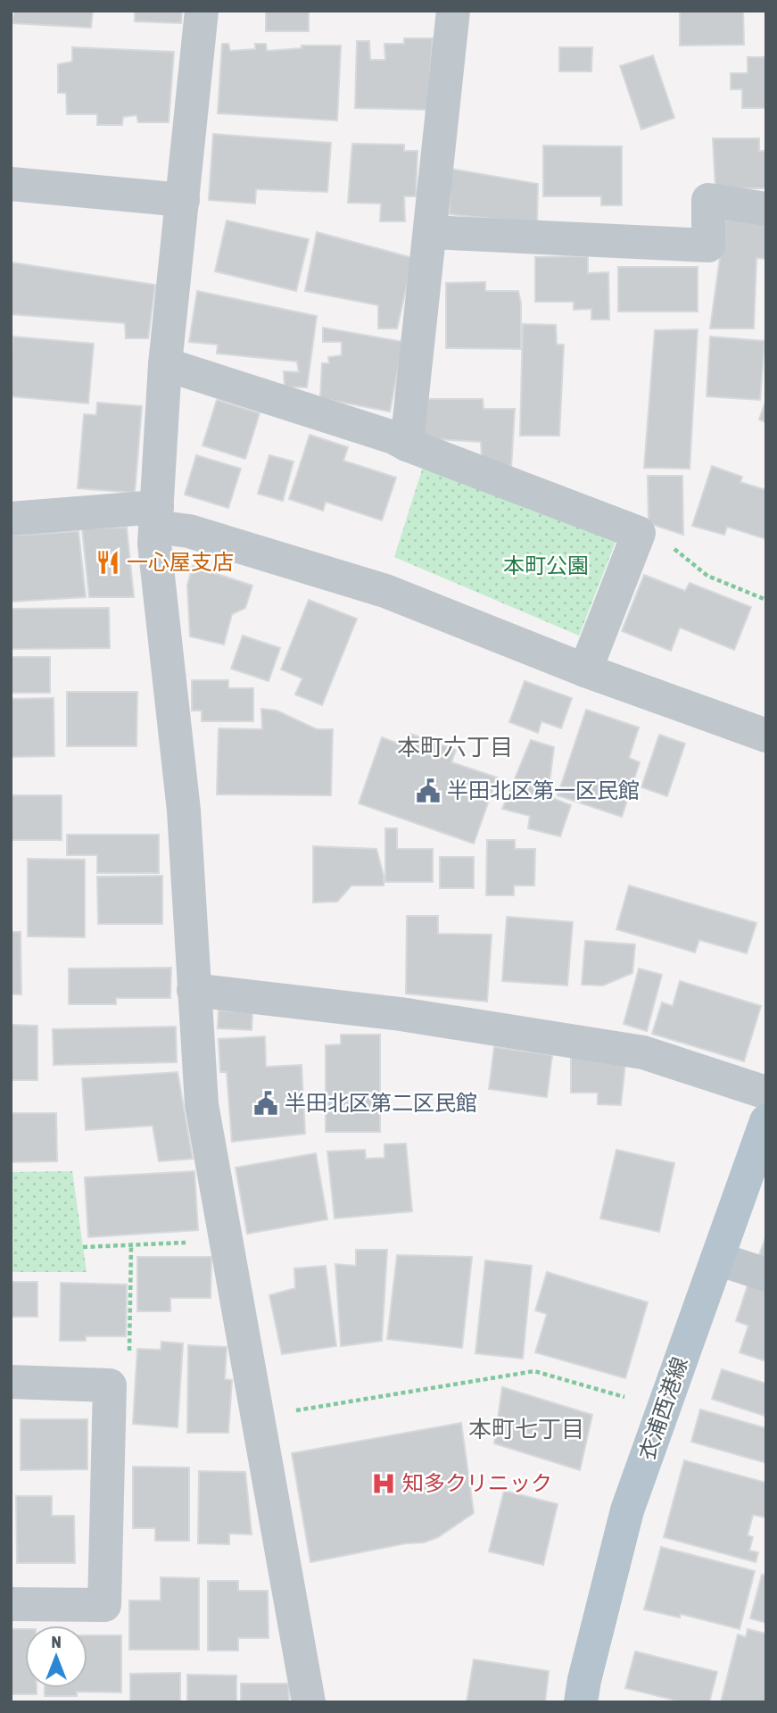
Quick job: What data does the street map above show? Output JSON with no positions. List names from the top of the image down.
{
  "streets": {
    "main road": ["衣浦西港線"]
  },
  "districts": ["本町六丁目", "本町七丁目"],
  "parks": ["本町公園"],
  "places": {
    "restaurant": ["一心屋支店"],
    "public building": ["半田北区第一区民館", "半田北区第二区民館"],
    "hospital": ["知多クリニック"]
  },
  "north": "top"
}
